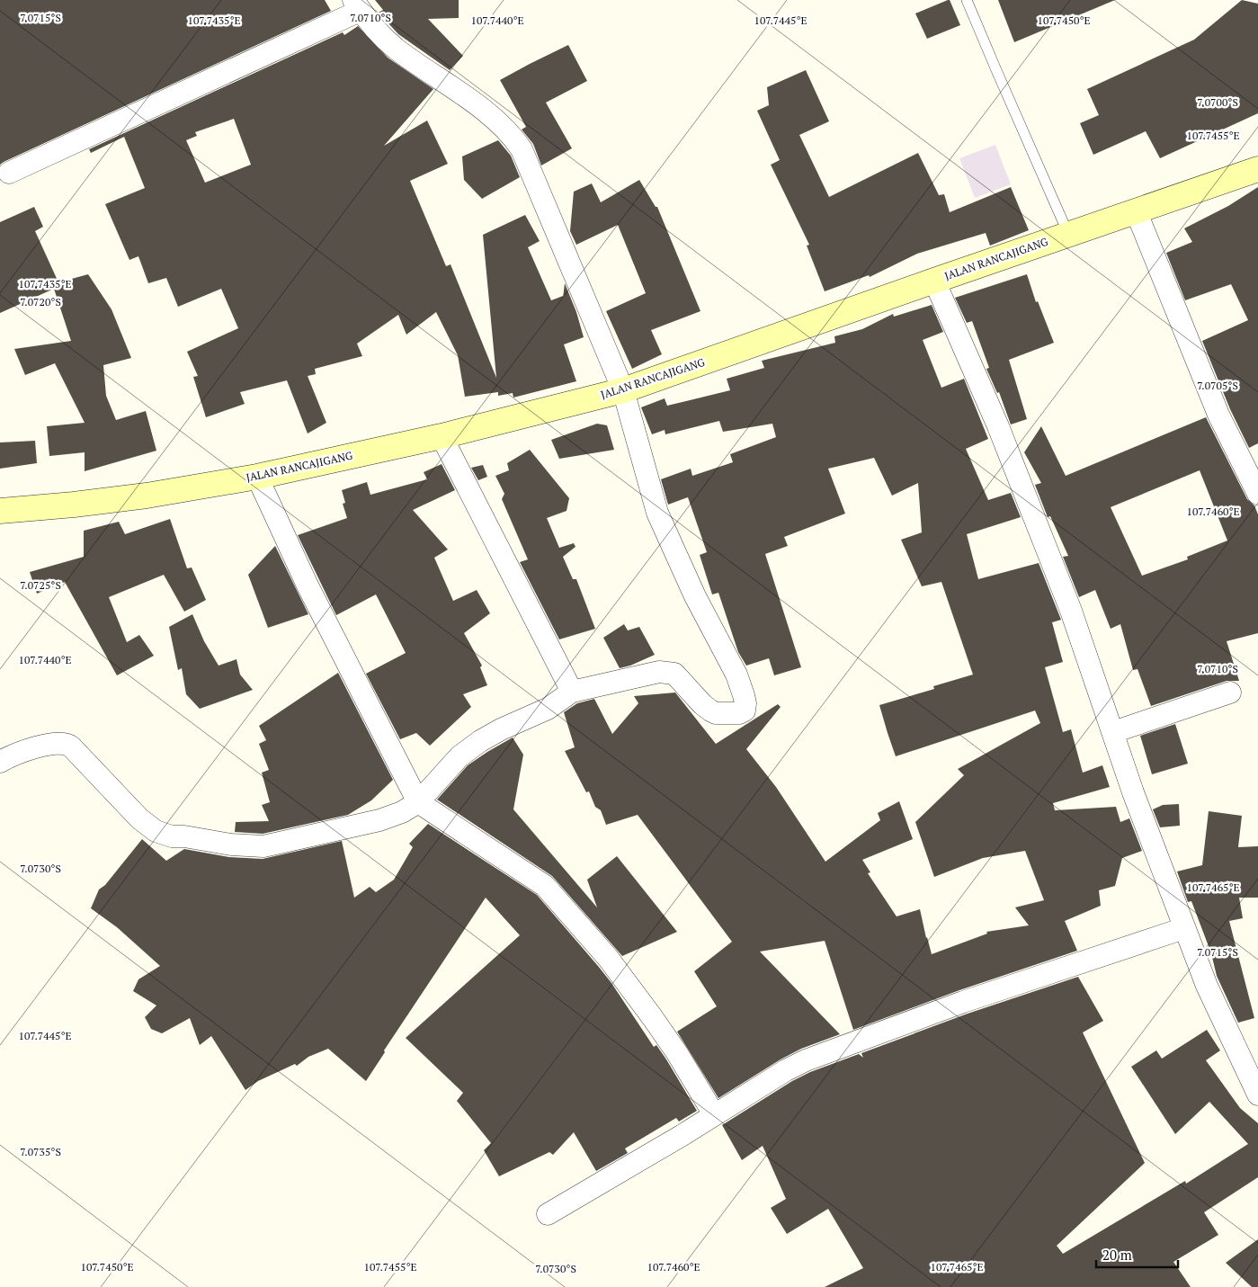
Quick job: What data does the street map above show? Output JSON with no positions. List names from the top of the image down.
{
  "streets": {
    "main road": ["JALAN RANCAJIGANG"]
  },
  "scale_bar": "20 m",
  "coordinates": [
    "7.0715°S",
    "7.0710°S",
    "107.7435°E",
    "107.7440°E",
    "107.7445°E",
    "107.7450°E",
    "7.0700°S",
    "107.7455°E",
    "7.0720°S",
    "7.0705°S",
    "107.7460°E",
    "7.0725°S",
    "7.0730°S",
    "107.7465°E",
    "7.0735°S"
  ]
}
